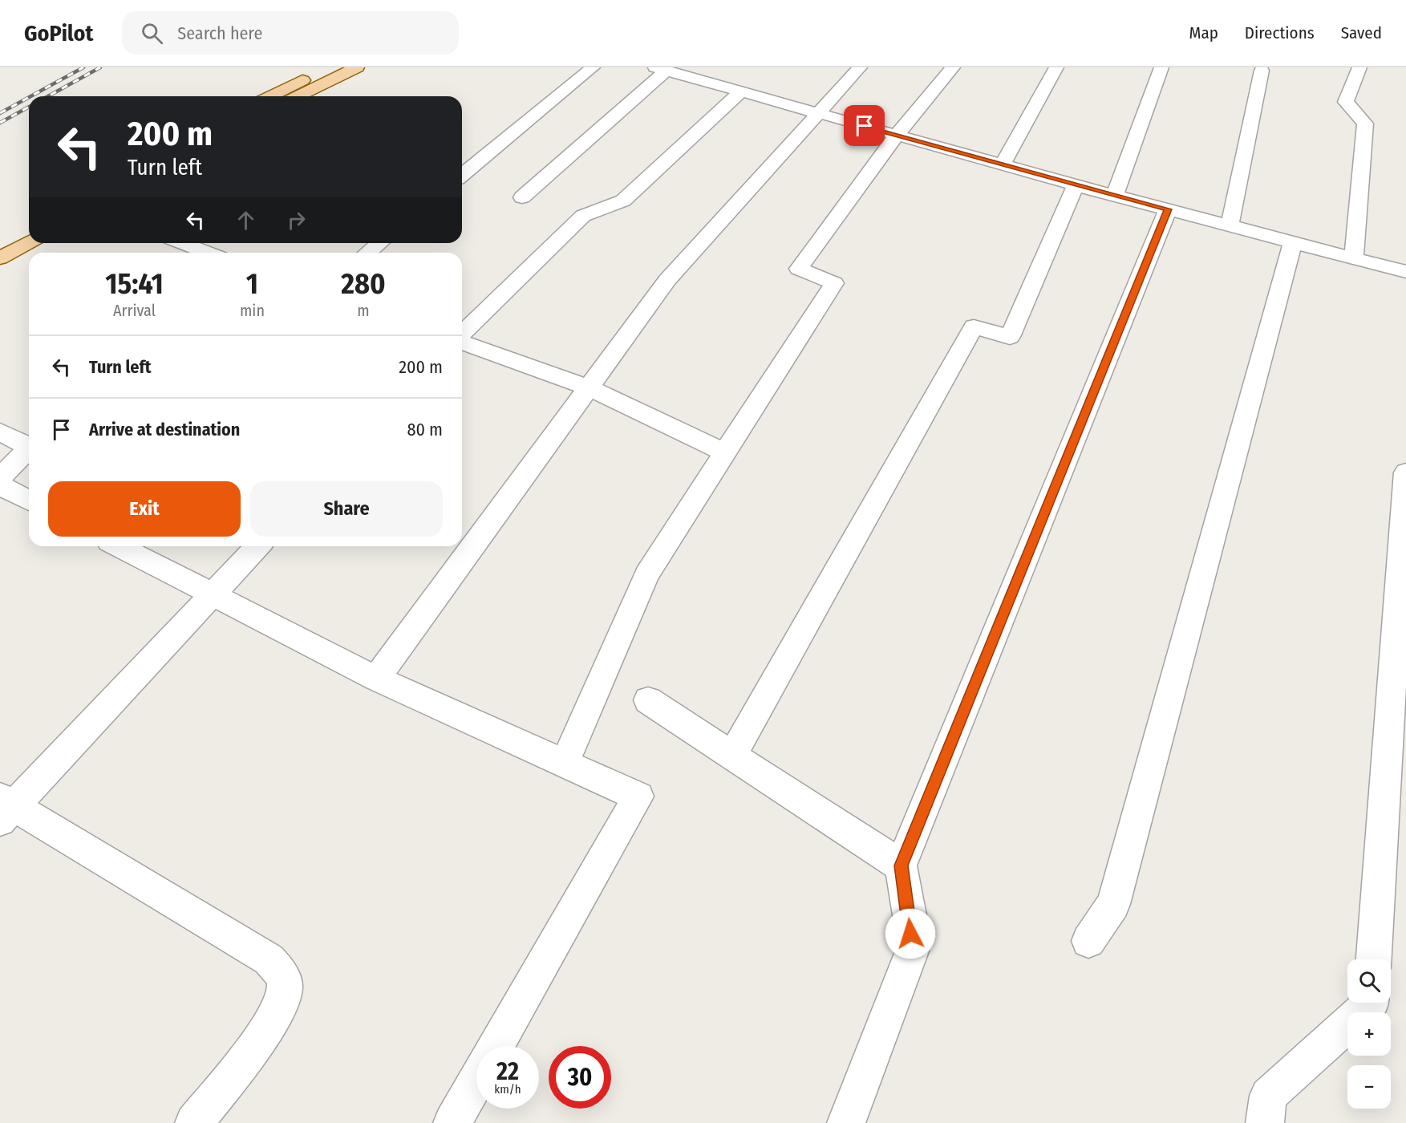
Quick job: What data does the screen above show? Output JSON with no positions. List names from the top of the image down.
{
  "page": {
    "header": "GoPilot",
    "search": "Search here",
    "nav": ["Map", "Directions", "Saved"],
    "turn": ["200 m", "Turn left"],
    "eta": [
      "15:41",
      "Arrival",
      "1",
      "min",
      "280",
      "m"
    ],
    "list": [
      {
        "name": "Turn left",
        "value": "200 m"
      },
      {
        "name": "Arrive at destination",
        "value": "80 m"
      }
    ],
    "buttons": ["Exit", "Share"],
    "map_buttons": ["+", "−"],
    "speed": "22 km/h",
    "limit": "30"
  }
}
